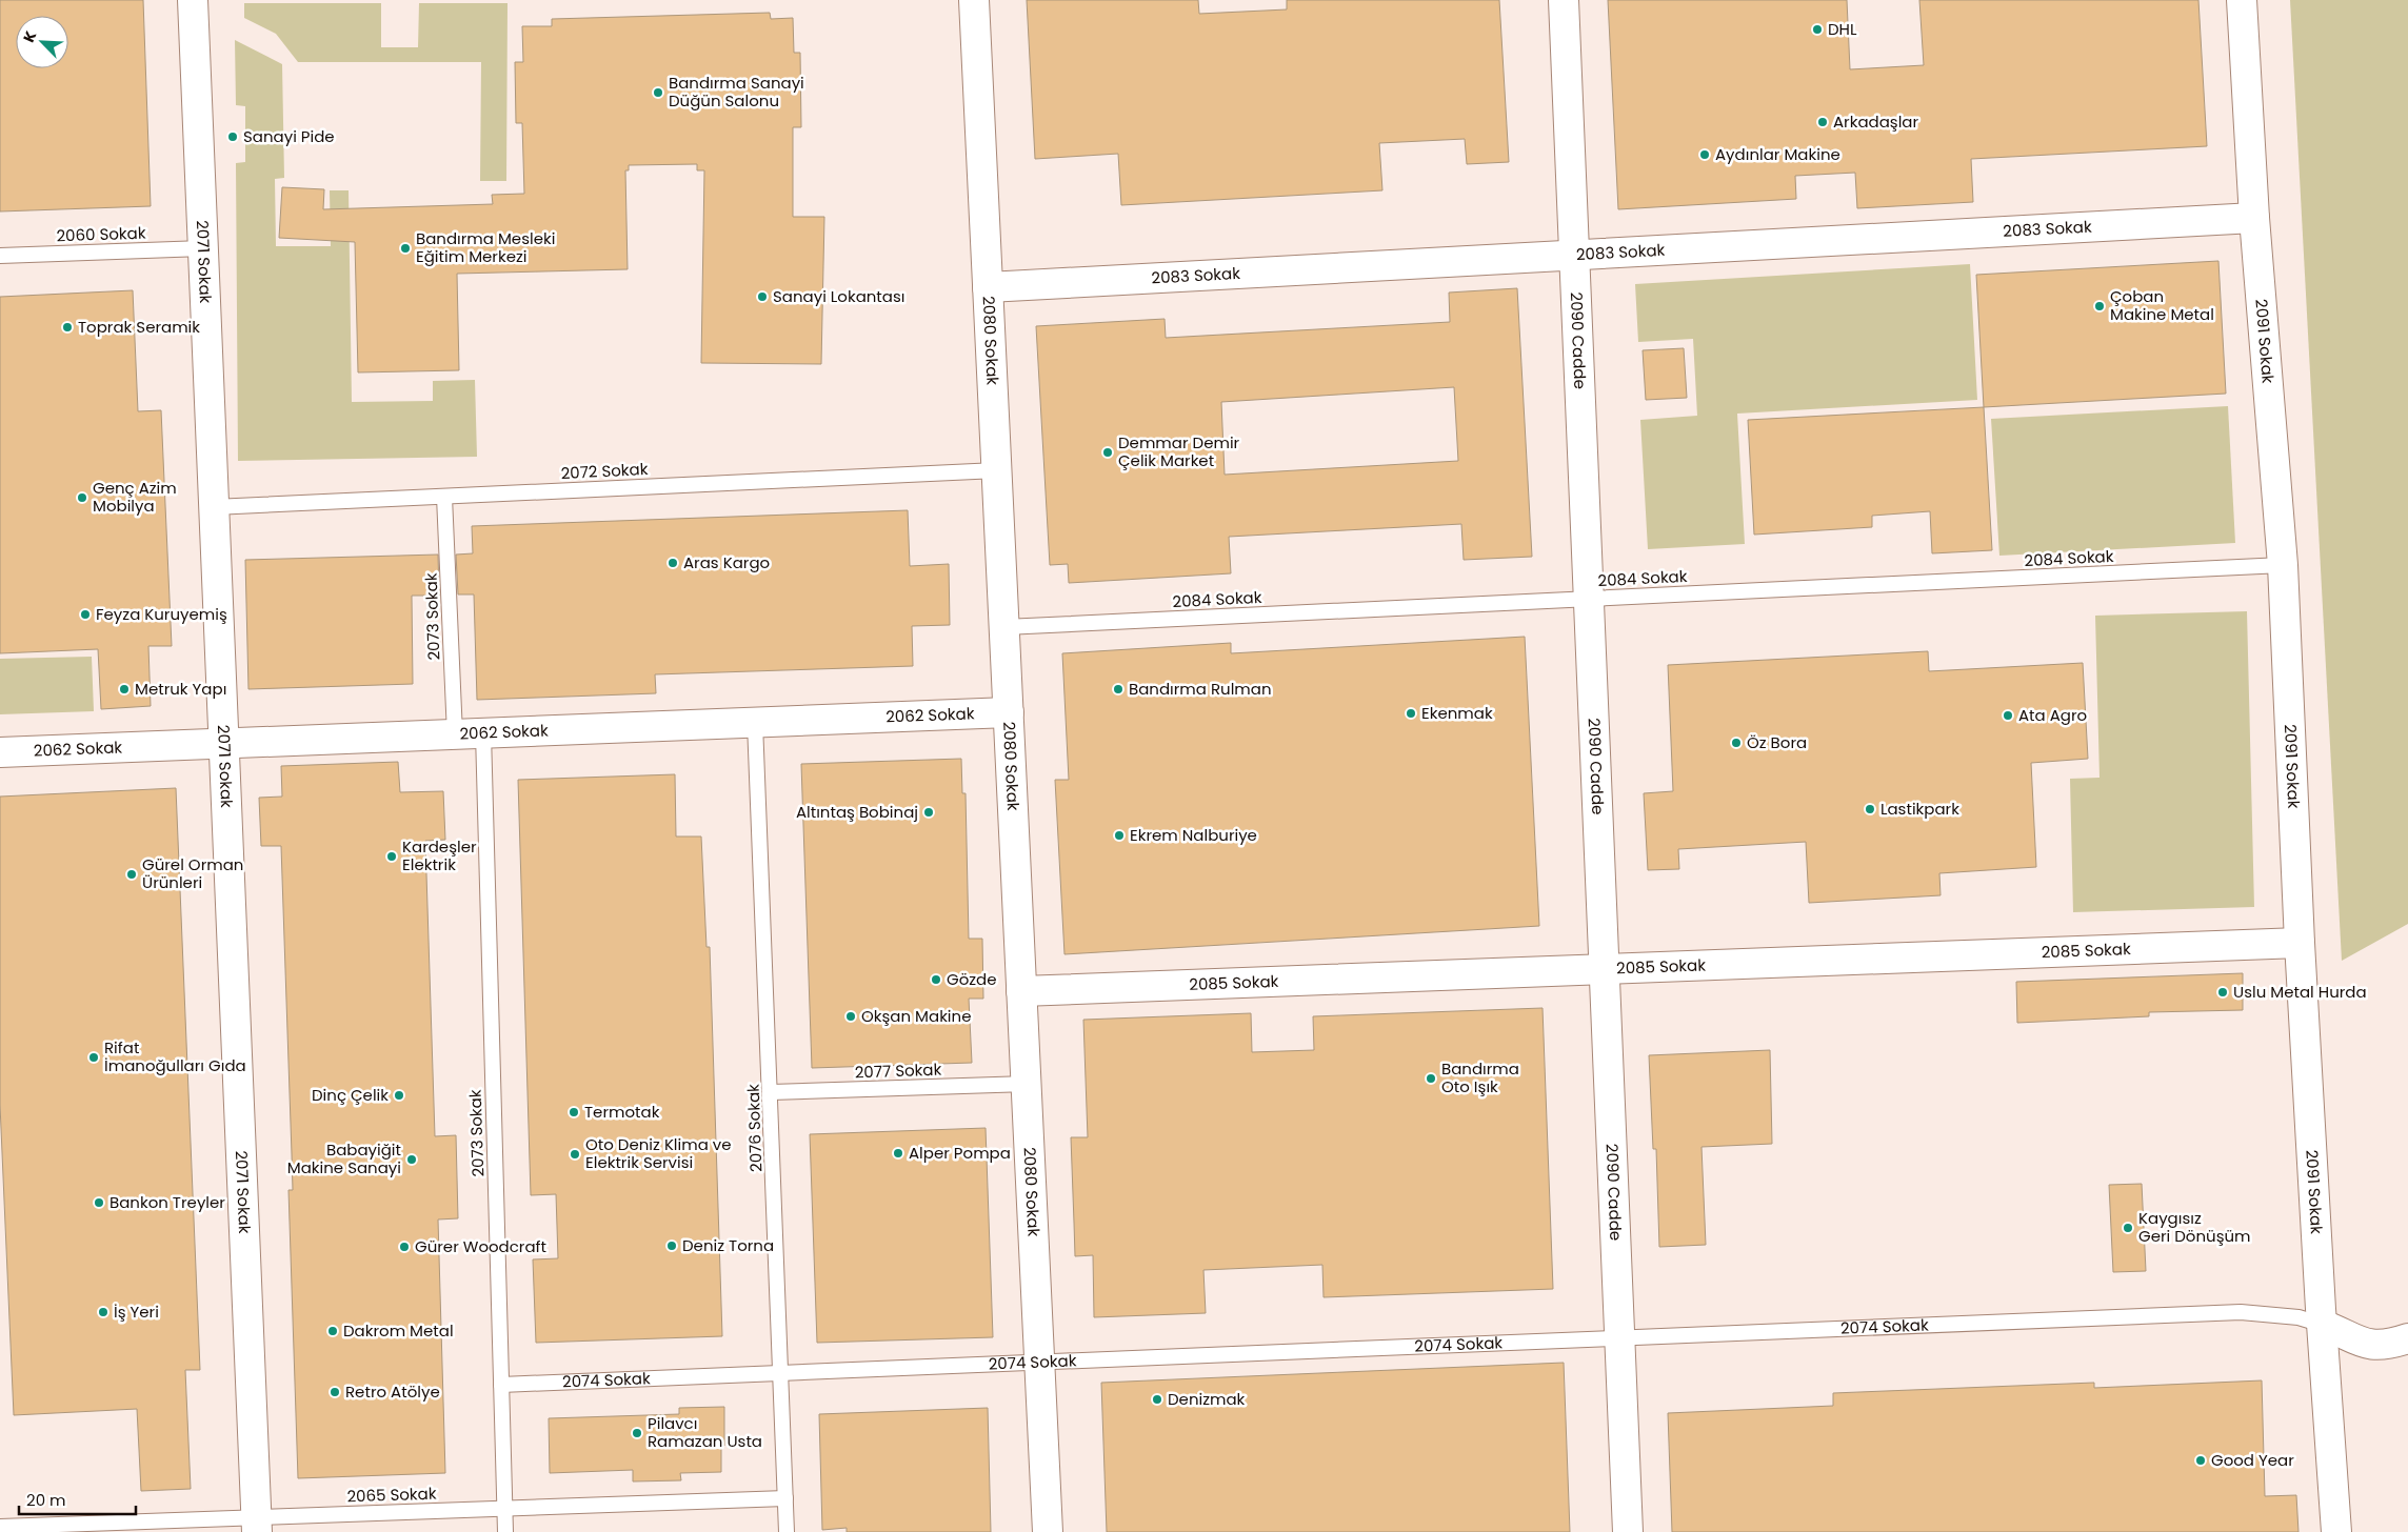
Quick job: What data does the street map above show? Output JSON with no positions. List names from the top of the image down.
{
  "streets": {
    "street": [
      "2083 Sokak",
      "2071 Sokak",
      "2080 Sokak",
      "2090 Cadde",
      "2091 Sokak",
      "2062 Sokak",
      "2085 Sokak",
      "2074 Sokak"
    ],
    "lane": [
      "2060 Sokak",
      "2072 Sokak",
      "2084 Sokak",
      "2073 Sokak",
      "2077 Sokak",
      "2076 Sokak",
      "2065 Sokak"
    ]
  },
  "crossings": [
    ["2083 Sokak", "2080 Sokak"],
    ["2083 Sokak", "2090 Cadde"],
    ["2083 Sokak", "2091 Sokak"],
    ["2060 Sokak", "2071 Sokak"],
    ["2071 Sokak", "2072 Sokak"],
    ["2071 Sokak", "2062 Sokak"],
    ["2071 Sokak", "2065 Sokak"],
    ["2080 Sokak", "2072 Sokak"],
    ["2080 Sokak", "2084 Sokak"],
    ["2080 Sokak", "2062 Sokak"],
    ["2080 Sokak", "2085 Sokak"],
    ["2080 Sokak", "2077 Sokak"],
    ["2080 Sokak", "2074 Sokak"],
    ["2090 Cadde", "2084 Sokak"],
    ["2090 Cadde", "2085 Sokak"],
    ["2090 Cadde", "2074 Sokak"],
    ["2091 Sokak", "2084 Sokak"],
    ["2091 Sokak", "2085 Sokak"],
    ["2091 Sokak", "2074 Sokak"],
    ["2072 Sokak", "2073 Sokak"],
    ["2073 Sokak", "2062 Sokak"],
    ["2073 Sokak", "2074 Sokak"],
    ["2073 Sokak", "2065 Sokak"],
    ["2062 Sokak", "2076 Sokak"],
    ["2077 Sokak", "2076 Sokak"],
    ["2076 Sokak", "2074 Sokak"],
    ["2076 Sokak", "2065 Sokak"]
  ],
  "places": [
    "DHL",
    "Bandırma Sanayi Düğün Salonu",
    "Arkadaşlar",
    "Sanayi Pide",
    "Aydınlar Makine",
    "Bandırma Mesleki Eğitim Merkezi",
    "Sanayi Lokantası",
    "Çoban Makine Metal",
    "Toprak Seramik",
    "Demmar Demir Çelik Market",
    "Genç Azim Mobilya",
    "Aras Kargo",
    "Feyza Kuruyemiş",
    "Metruk Yapı",
    "Bandırma Rulman",
    "Ekenmak",
    "Ata Agro",
    "Öz Bora",
    "Lastikpark",
    "Altıntaş Bobinaj",
    "Ekrem Nalburiye",
    "Kardeşler Elektrik",
    "Gürel Orman Ürünleri",
    "Gözde",
    "Uslu Metal Hurda",
    "Okşan Makine",
    "Rifat İmanoğulları Gıda",
    "Bandırma Oto Işık",
    "Dinç Çelik",
    "Termotak",
    "Alper Pompa",
    "Oto Deniz Klima ve Elektrik Servisi",
    "Babayiğit Makine Sanayi",
    "Bankon Treyler",
    "Kaygısız Geri Dönüşüm",
    "Deniz Torna",
    "Gürer Woodcraft",
    "İş Yeri",
    "Dakrom Metal",
    "Retro Atölye",
    "Denizmak",
    "Pilavcı Ramazan Usta",
    "Good Year"
  ],
  "scale_bar": "20 m",
  "north": "top left"
}
